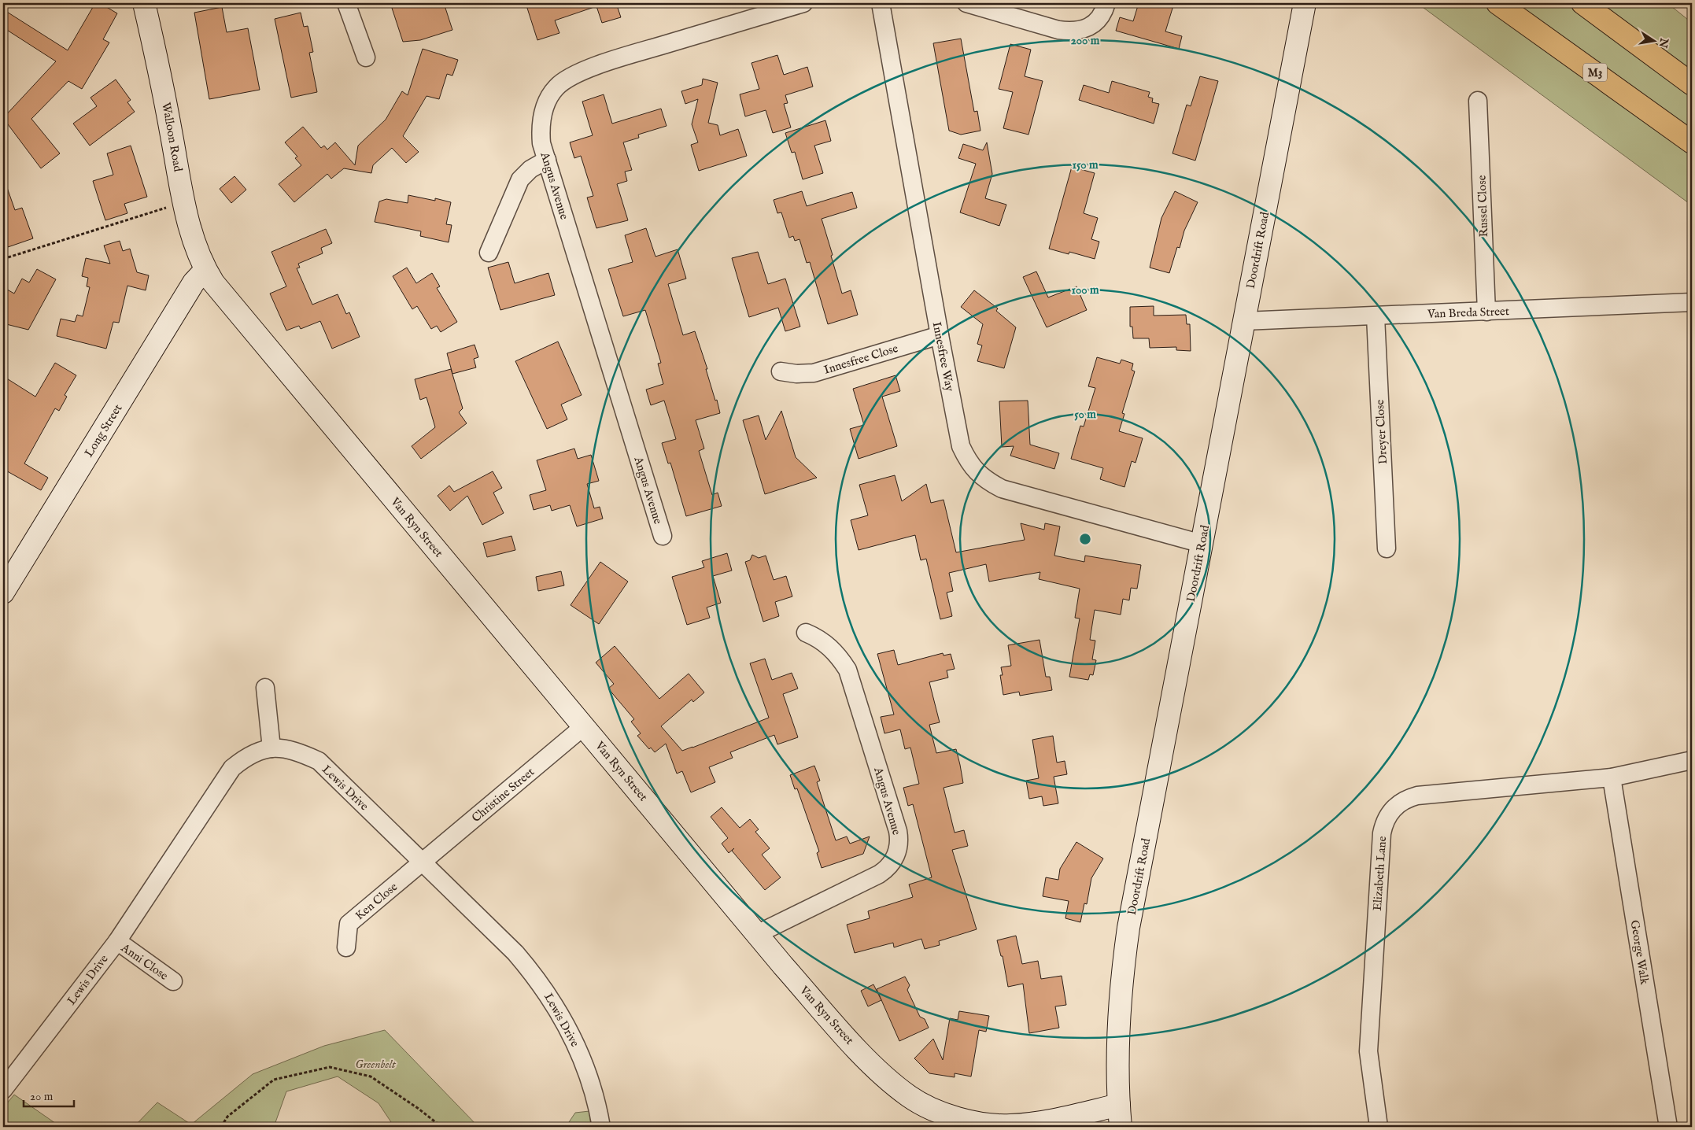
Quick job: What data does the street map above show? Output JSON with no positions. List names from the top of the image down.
{
  "streets": {
    "highway": ["M3"],
    "street": [
      "Walloon Road",
      "Angus Avenue",
      "Russel Close",
      "Doordrift Road",
      "Van Breda Street",
      "Innesfree Way",
      "Innesfree Close",
      "Long Street",
      "Dreyer Close",
      "Van Ryn Street",
      "Lewis Drive",
      "Christine Street",
      "Elizabeth Lane",
      "Ken Close",
      "George Walk",
      "Anni Close"
    ]
  },
  "crossings": [
    ["Walloon Road", "Long Street"],
    ["Walloon Road", "Van Ryn Street"],
    ["Angus Avenue", "Van Ryn Street"],
    ["Russel Close", "Van Breda Street"],
    ["Doordrift Road", "Van Breda Street"],
    ["Doordrift Road", "Innesfree Way"],
    ["Doordrift Road", "Van Ryn Street"],
    ["Van Breda Street", "Dreyer Close"],
    ["Innesfree Way", "Innesfree Close"],
    ["Long Street", "Van Ryn Street"],
    ["Van Ryn Street", "Christine Street"],
    ["Lewis Drive", "Christine Street"],
    ["Lewis Drive", "Ken Close"],
    ["Lewis Drive", "Anni Close"],
    ["Christine Street", "Ken Close"],
    ["Elizabeth Lane", "George Walk"]
  ],
  "parks": ["Greenbelt"],
  "scale_bar": "20 m",
  "north": "right",
  "rings": [
    "200 m",
    "150 m",
    "100 m",
    "50 m"
  ]
}
